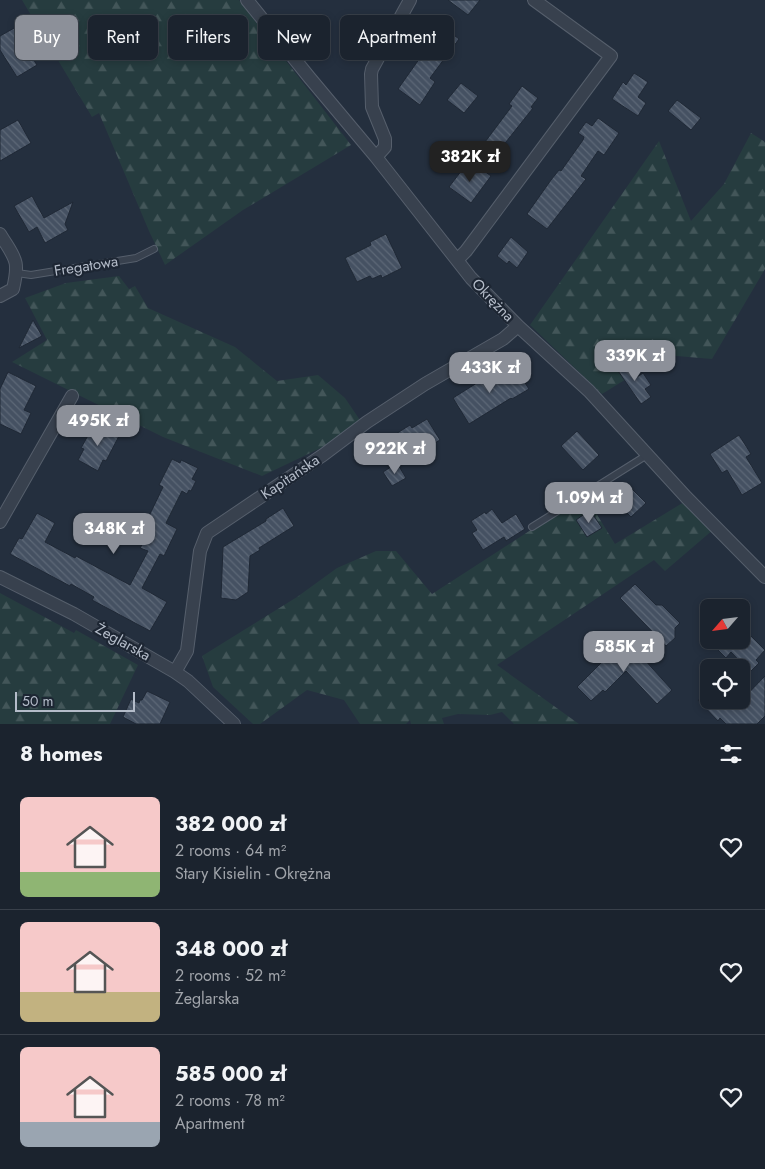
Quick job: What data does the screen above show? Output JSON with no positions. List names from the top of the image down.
{
  "streets": {
    "street": ["Okrężna", "Kapitańska", "Żeglarska"],
    "lane": ["Fregatowa"]
  },
  "crossings": [
    ["Okrężna", "Kapitańska"],
    ["Kapitańska", "Żeglarska"]
  ],
  "scale_bar": "50 m",
  "north": "bottom left",
  "page": {
    "chip": [
      "Buy",
      "Rent",
      "Filters",
      "New",
      "Apartment"
    ],
    "price": [
      "382K zł",
      "339K zł",
      "433K zł",
      "495K zł",
      "922K zł",
      "1.09M zł",
      "348K zł",
      "585K zł"
    ],
    "scale": "50 m",
    "heading": "8 homes",
    "list": [
      {
        "name": "382 000 zł",
        "note": "2 rooms · 64 m² · Stary Kisielin - Okrężna"
      },
      {
        "name": "348 000 zł",
        "note": "2 rooms · 52 m² · Żeglarska"
      },
      {
        "name": "585 000 zł",
        "note": "2 rooms · 78 m² · Apartment"
      }
    ]
  }
}
